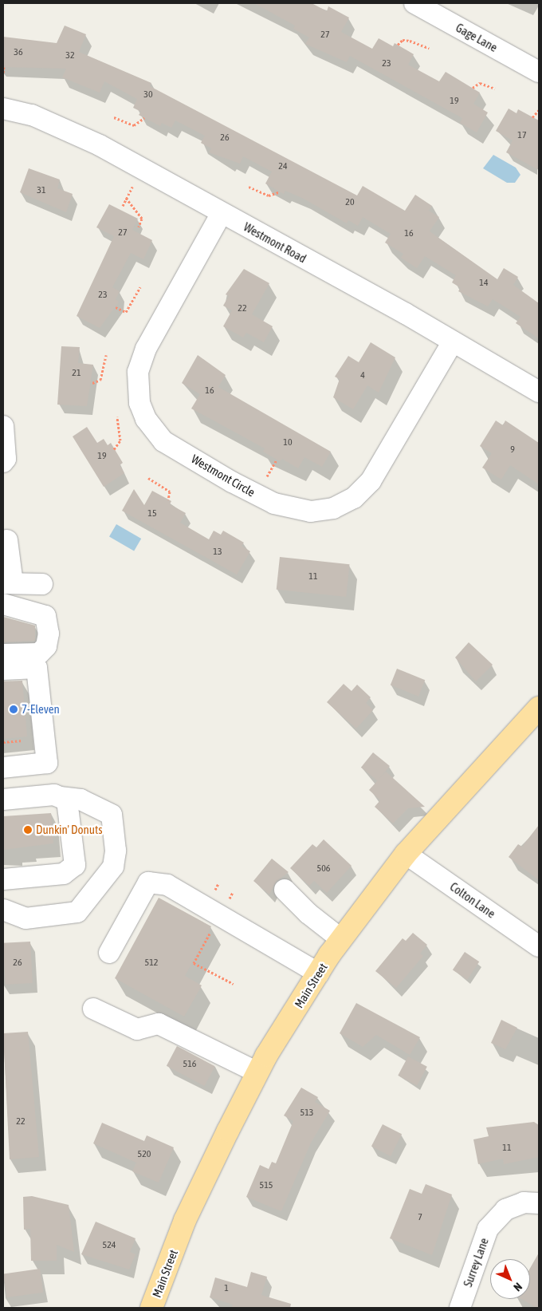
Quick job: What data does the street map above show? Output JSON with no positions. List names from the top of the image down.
{
  "streets": {
    "main road": ["Main Street"],
    "street": [
      "Gage Lane",
      "Westmont Road",
      "Westmont Circle",
      "Colton Lane",
      "Surrey Lane"
    ]
  },
  "crossings": [
    ["Westmont Road", "Westmont Circle"],
    ["Colton Lane", "Main Street"]
  ],
  "places": ["7-Eleven", "Dunkin' Donuts"],
  "house_numbers": [
    "27",
    "36",
    "32",
    "23",
    "30",
    "19",
    "17",
    "26",
    "24",
    "31",
    "20",
    "27",
    "16",
    "14",
    "23",
    "22",
    "21",
    "4",
    "16",
    "10",
    "9",
    "19",
    "15",
    "13",
    "11",
    "506",
    "26",
    "512",
    "516",
    "513",
    "22",
    "11",
    "520",
    "515",
    "7",
    "524",
    "1"
  ],
  "north": "bottom right"
}
